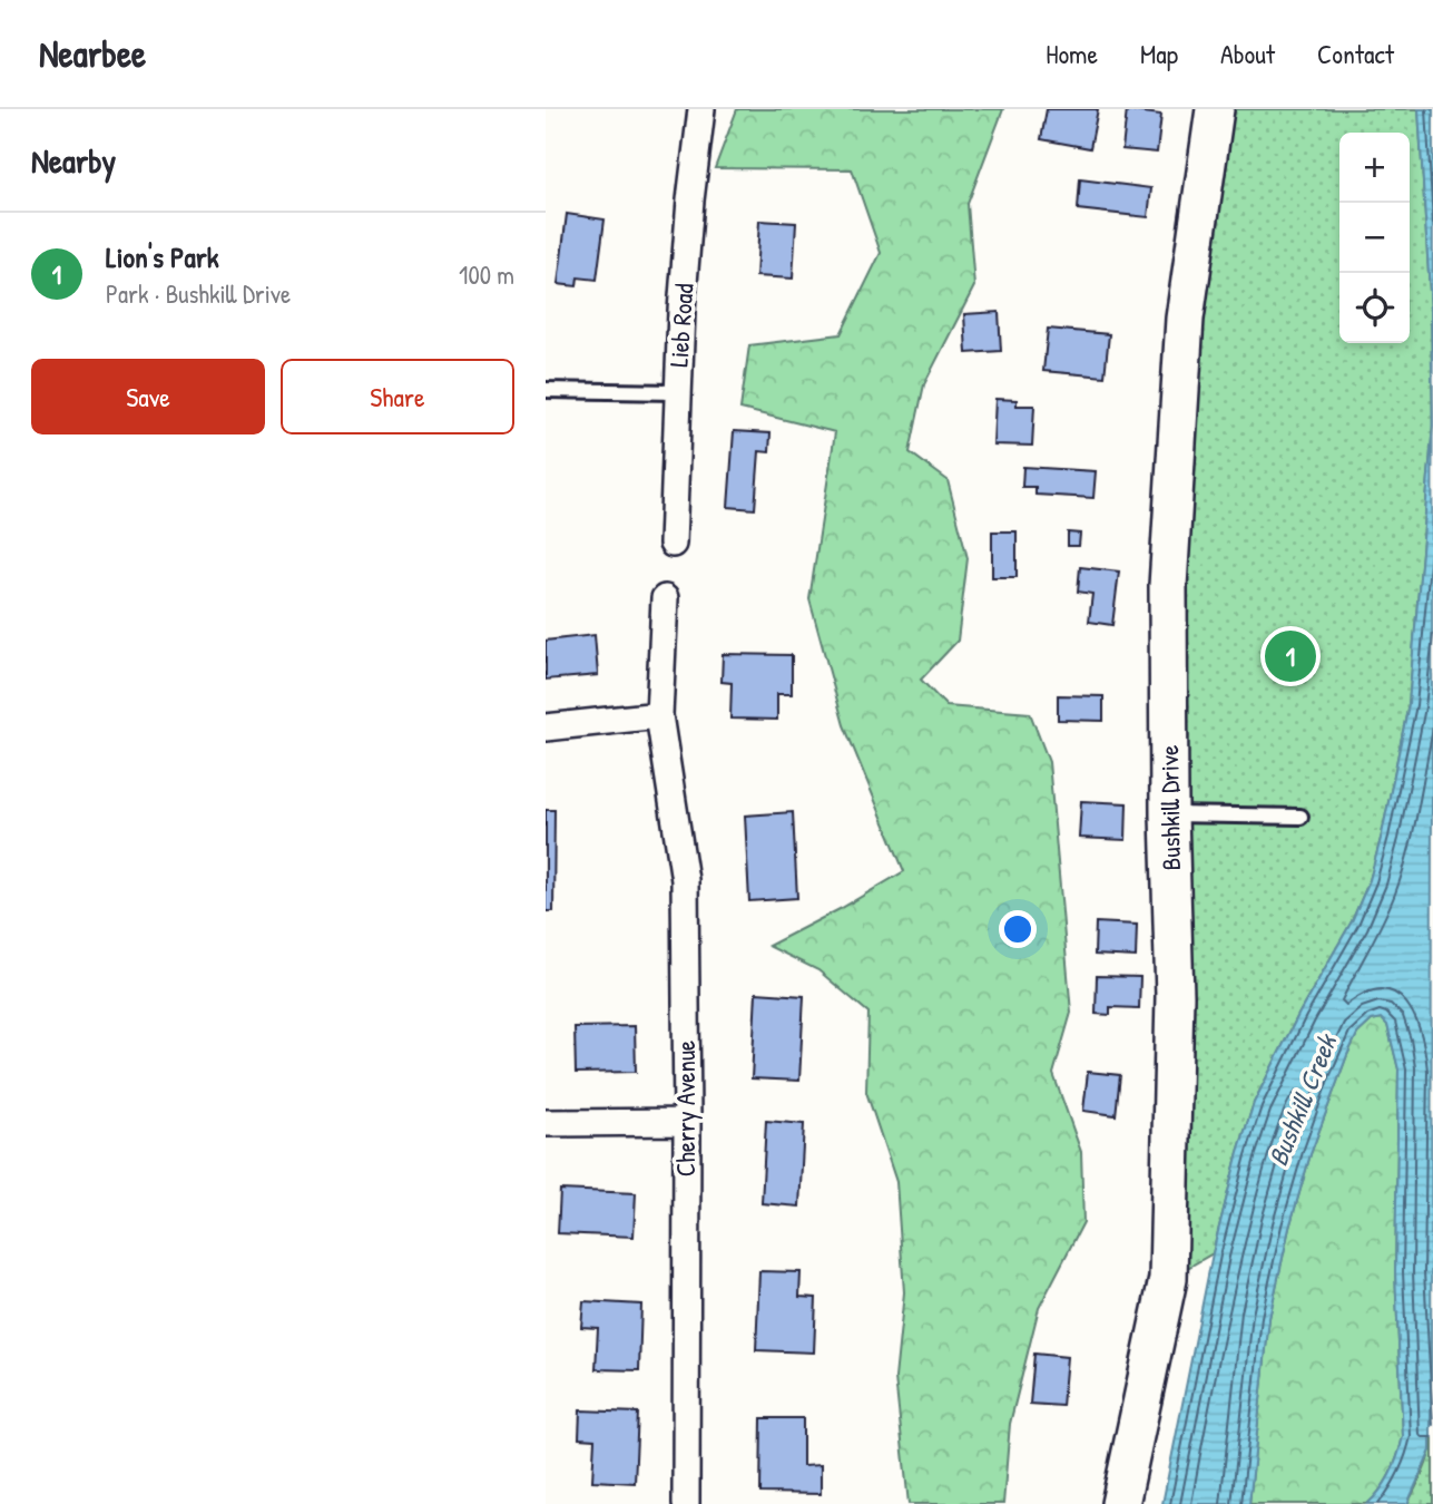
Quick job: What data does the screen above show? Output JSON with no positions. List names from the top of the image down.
{
  "streets": {
    "main road": ["Bushkill Drive"],
    "street": ["Lieb Road", "Cherry Avenue"]
  },
  "water": ["Bushkill Creek"],
  "page": {
    "header": "Nearbee",
    "nav": [
      "Home",
      "Map",
      "About",
      "Contact"
    ],
    "heading": "Nearby",
    "map_buttons": ["+", "−"],
    "list": [
      {
        "mark": "1",
        "name": "Lion's Park",
        "note": "Park · Bushkill Drive",
        "value": "100 m"
      }
    ],
    "buttons": ["Save", "Share"],
    "pins": "1"
  }
}
